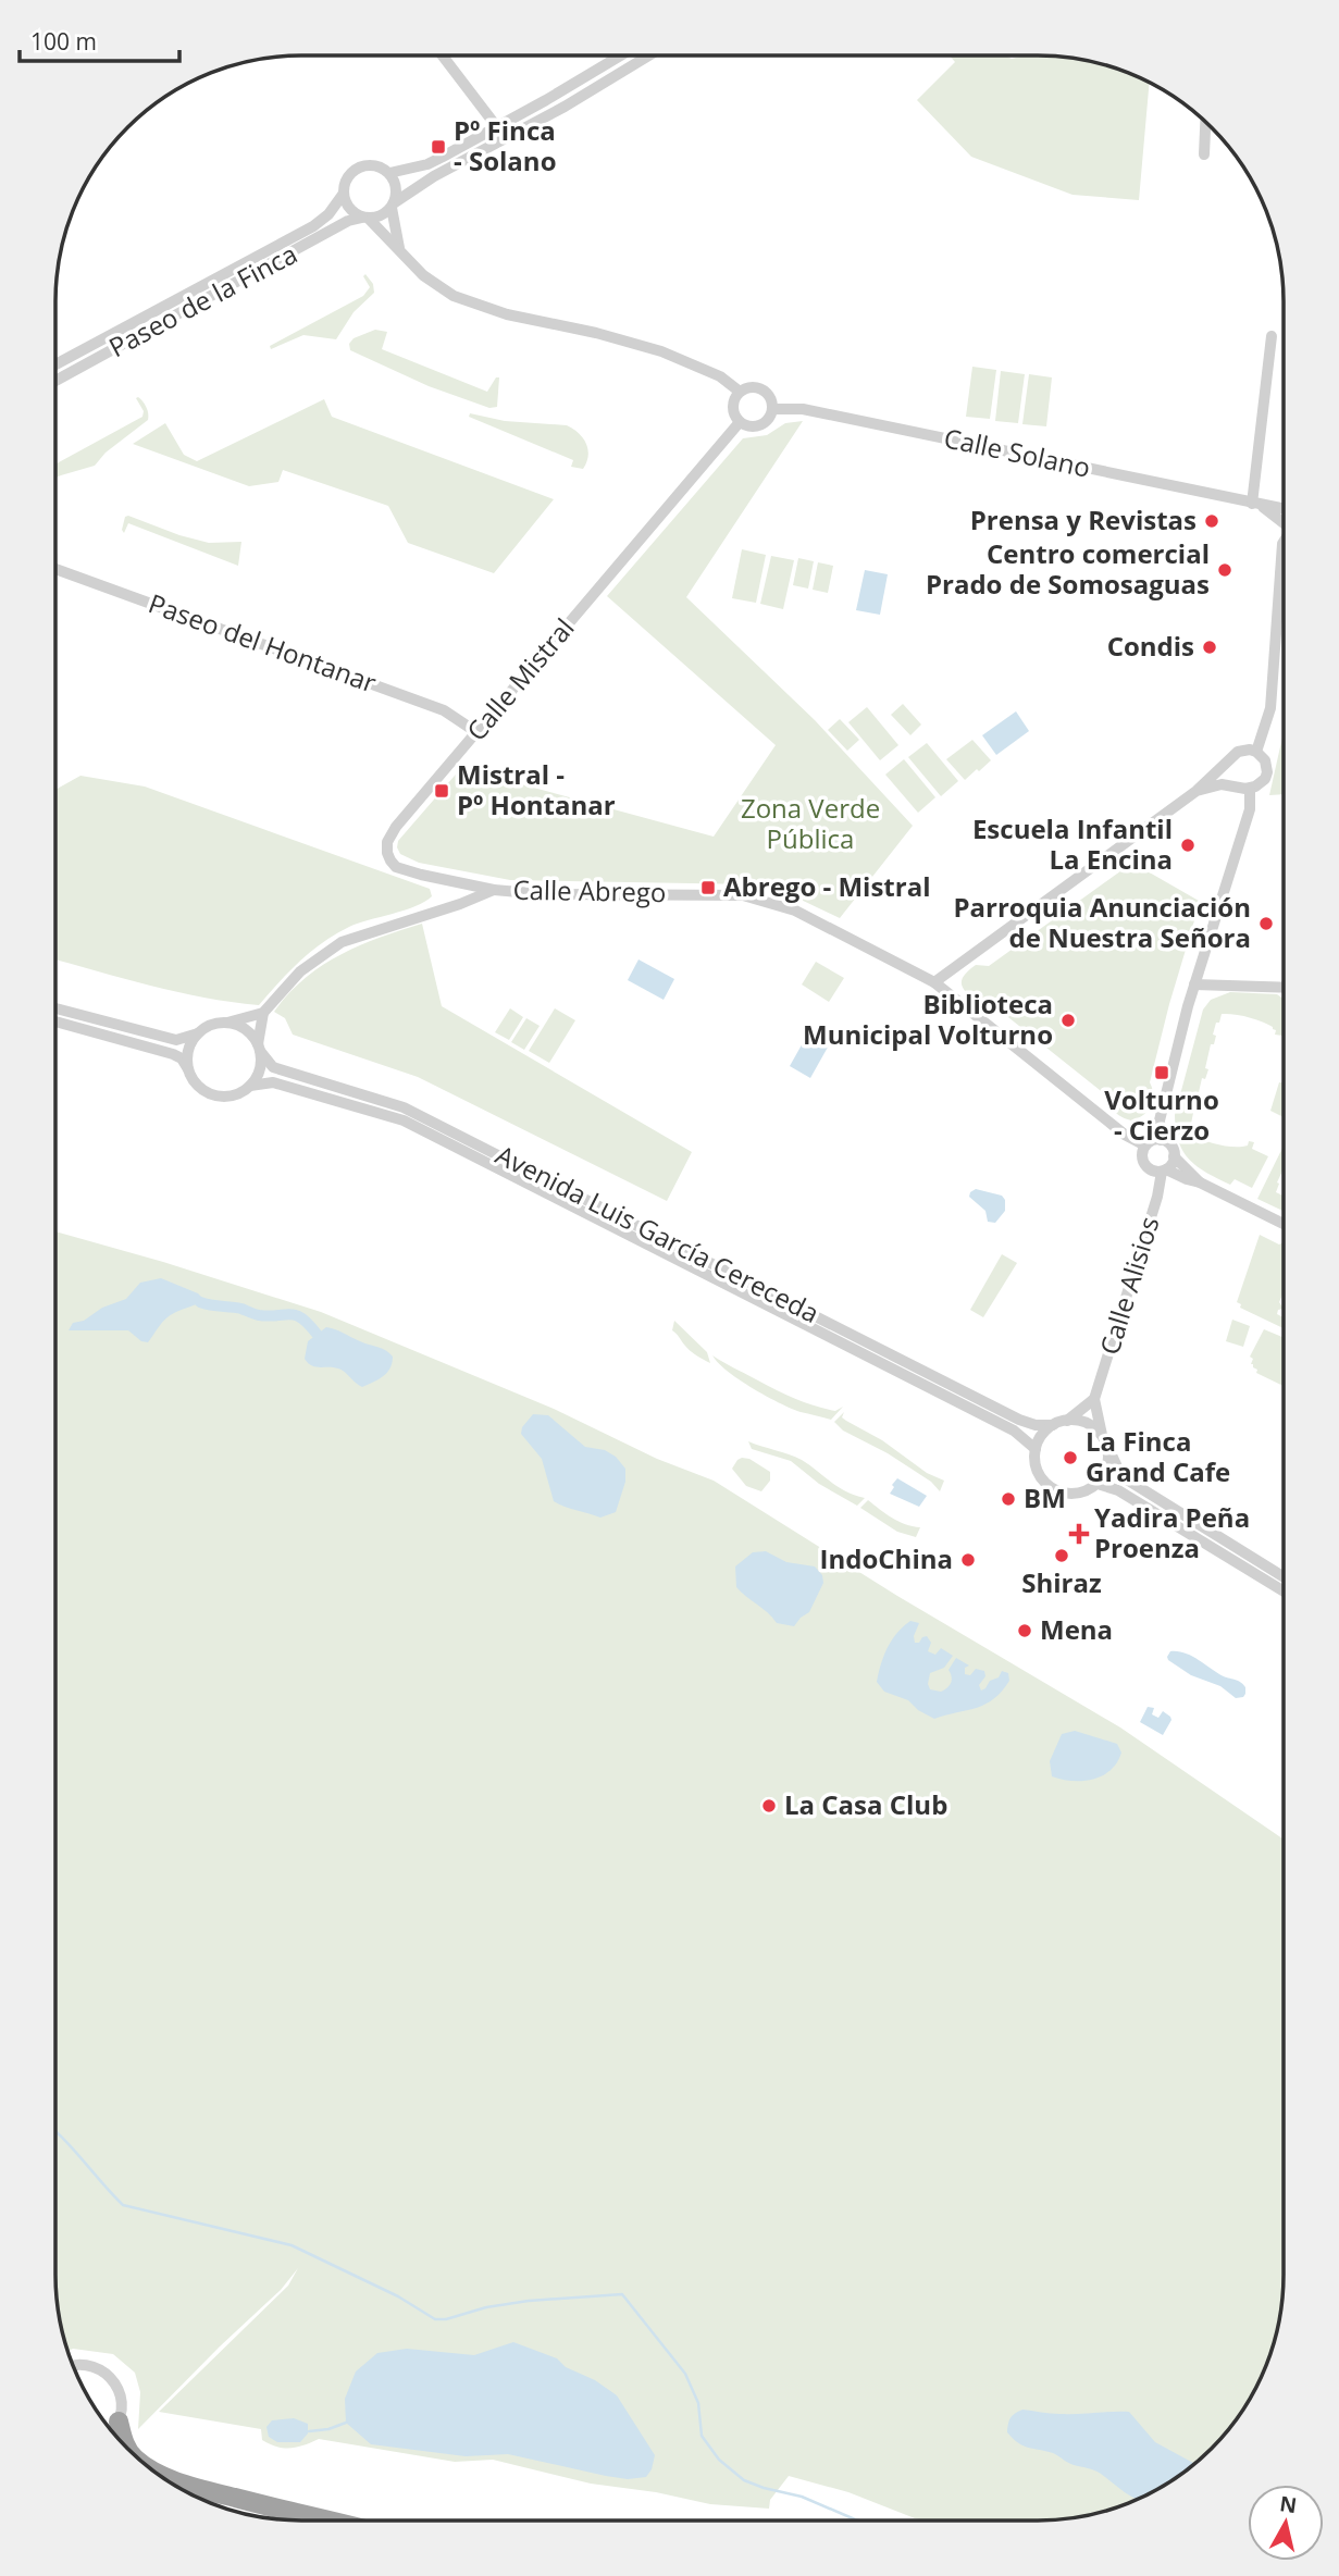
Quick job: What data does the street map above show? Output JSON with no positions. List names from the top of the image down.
{
  "streets": {
    "street": [
      "Paseo de la Finca",
      "Calle Solano",
      "Paseo del Hontanar",
      "Calle Mistral",
      "Calle Abrego",
      "Avenida Luis García Cereceda",
      "Calle Alisios"
    ]
  },
  "crossings": [
    ["Calle Solano", "Calle Mistral"],
    ["Paseo del Hontanar", "Calle Mistral"],
    ["Calle Mistral", "Calle Abrego"],
    ["Calle Abrego", "Calle Alisios"]
  ],
  "parks": ["Zona Verde Pública"],
  "places": {
    "transit": [
      "Pº Finca - Solano",
      "Mistral - Pº Hontanar",
      "Abrego - Mistral",
      "Volturno - Cierzo"
    ],
    "other": [
      "Prensa y Revistas",
      "Centro comercial Prado de Somosaguas",
      "Condis",
      "Escuela Infantil La Encina",
      "Parroquia Anunciación de Nuestra Señora",
      "Biblioteca Municipal Volturno",
      "La Finca Grand Cafe",
      "BM",
      "Shiraz",
      "IndoChina",
      "Mena",
      "La Casa Club"
    ],
    "health": ["Yadira Peña Proenza"]
  },
  "scale_bar": "100 m",
  "north": "top"
}
